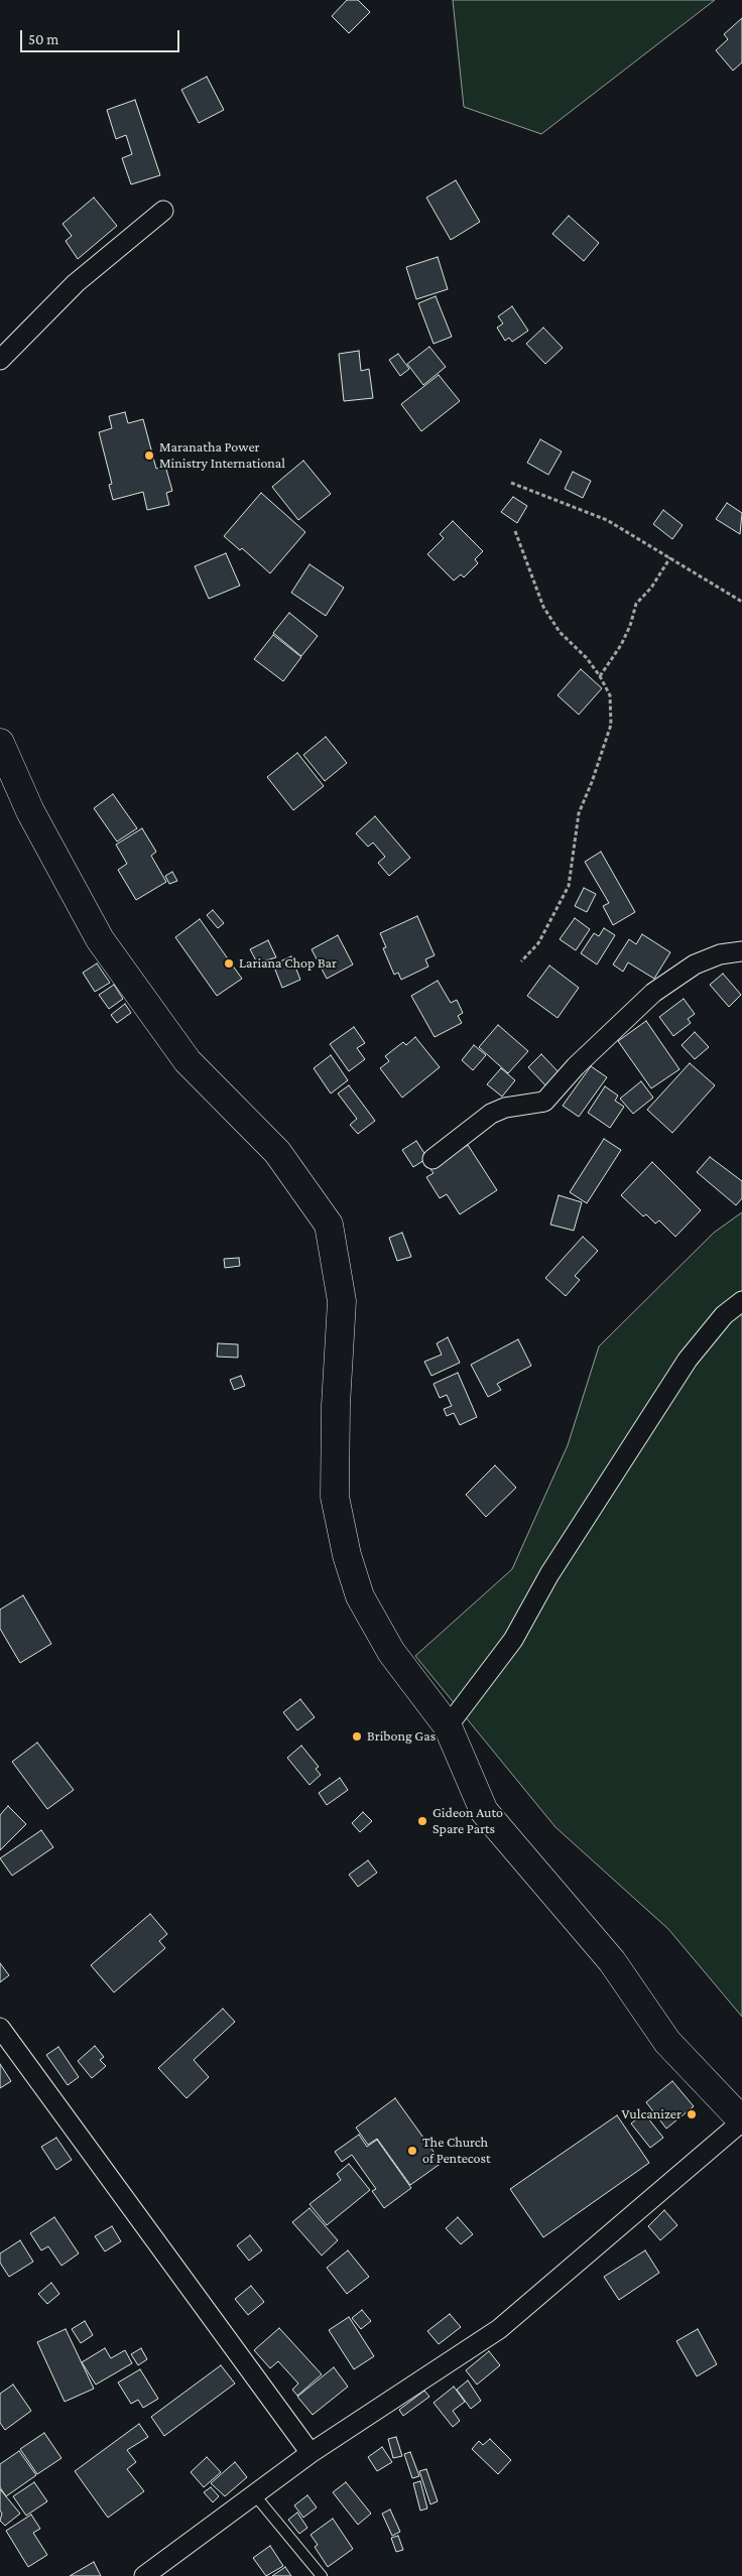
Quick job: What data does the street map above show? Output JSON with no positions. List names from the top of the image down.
{
  "places": [
    "Maranatha Power Ministry International",
    "Lariana Chop Bar",
    "Bribong Gas",
    "Gideon Auto Spare Parts",
    "Vulcanizer",
    "The Church of Pentecost"
  ],
  "scale_bar": "50 m"
}
